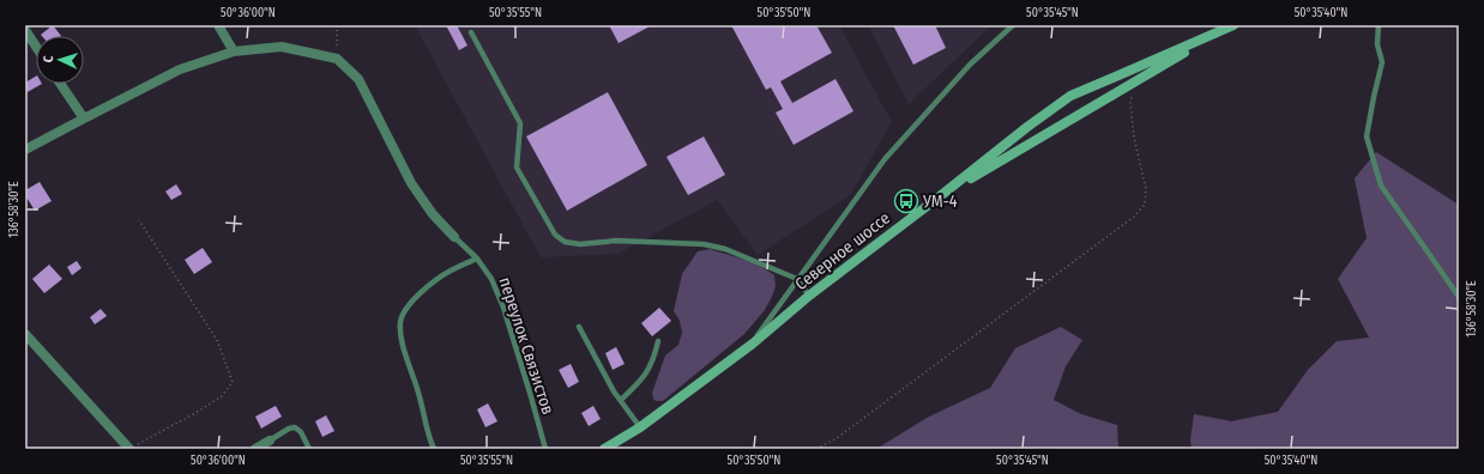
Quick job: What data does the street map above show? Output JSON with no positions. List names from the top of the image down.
{
  "streets": {
    "main road": ["Северное шоссе"],
    "lane": ["переулок Связистов"]
  },
  "places": {
    "bus stop": ["УМ-4"]
  },
  "north": "left",
  "coordinates": [
    "50°36'00\"N",
    "50°35'55\"N",
    "50°35'50\"N",
    "50°35'45\"N",
    "50°35'40\"N",
    "136°58'30\"E"
  ]
}
